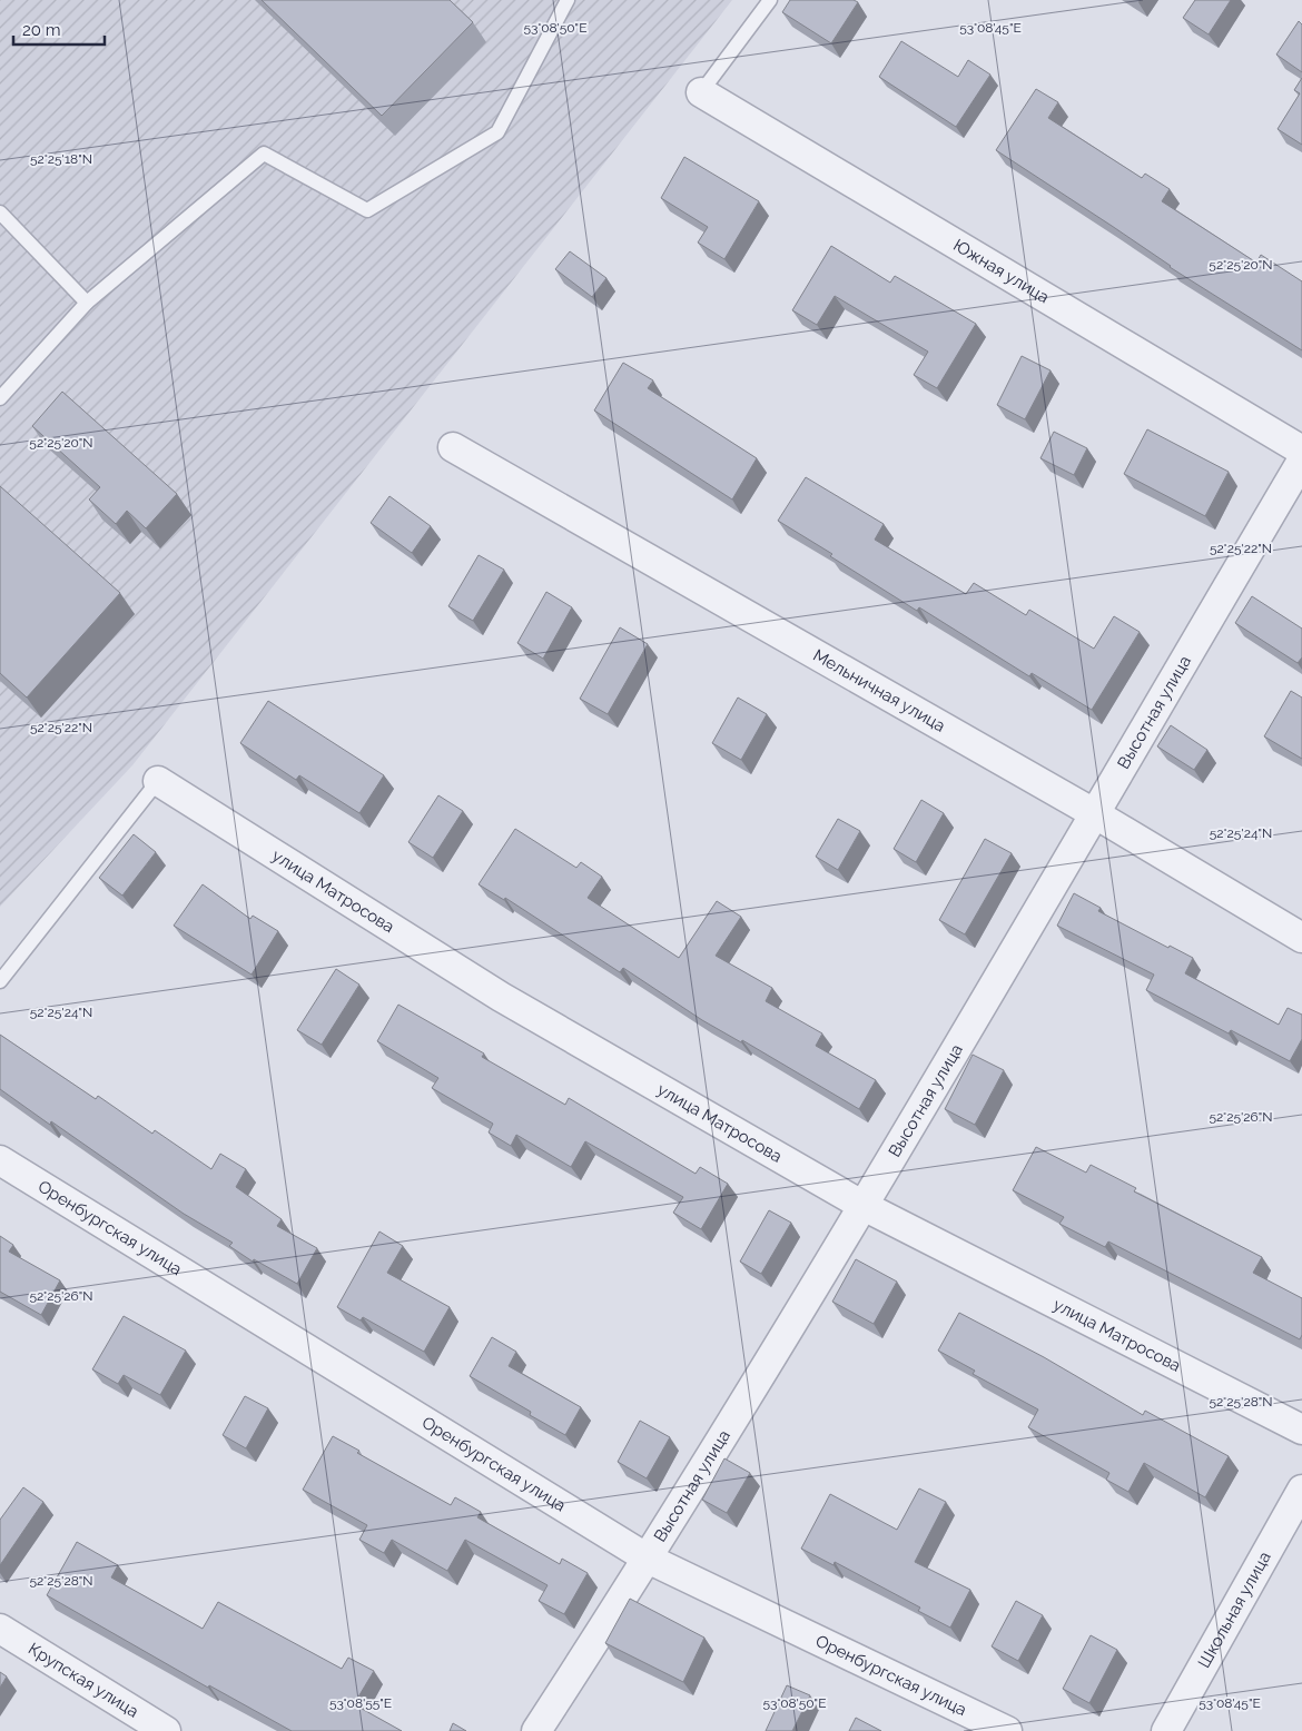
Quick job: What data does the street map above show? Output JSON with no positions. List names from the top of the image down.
{
  "streets": {
    "street": [
      "Южная улица",
      "Мельничная улица",
      "Высотная улица",
      "улица Матросова",
      "Оренбургская улица",
      "Школьная улица",
      "Крупская улица"
    ]
  },
  "crossings": [
    ["Мельничная улица", "Высотная улица"],
    ["Высотная улица", "улица Матросова"],
    ["Высотная улица", "Оренбургская улица"]
  ],
  "scale_bar": "20 m",
  "coordinates": [
    "53°08'50\"E",
    "53°08'45\"E",
    "52°25'18\"N",
    "52°25'20\"N",
    "52°25'22\"N",
    "52°25'24\"N",
    "52°25'26\"N",
    "52°25'28\"N",
    "53°08'55\"E"
  ]
}
